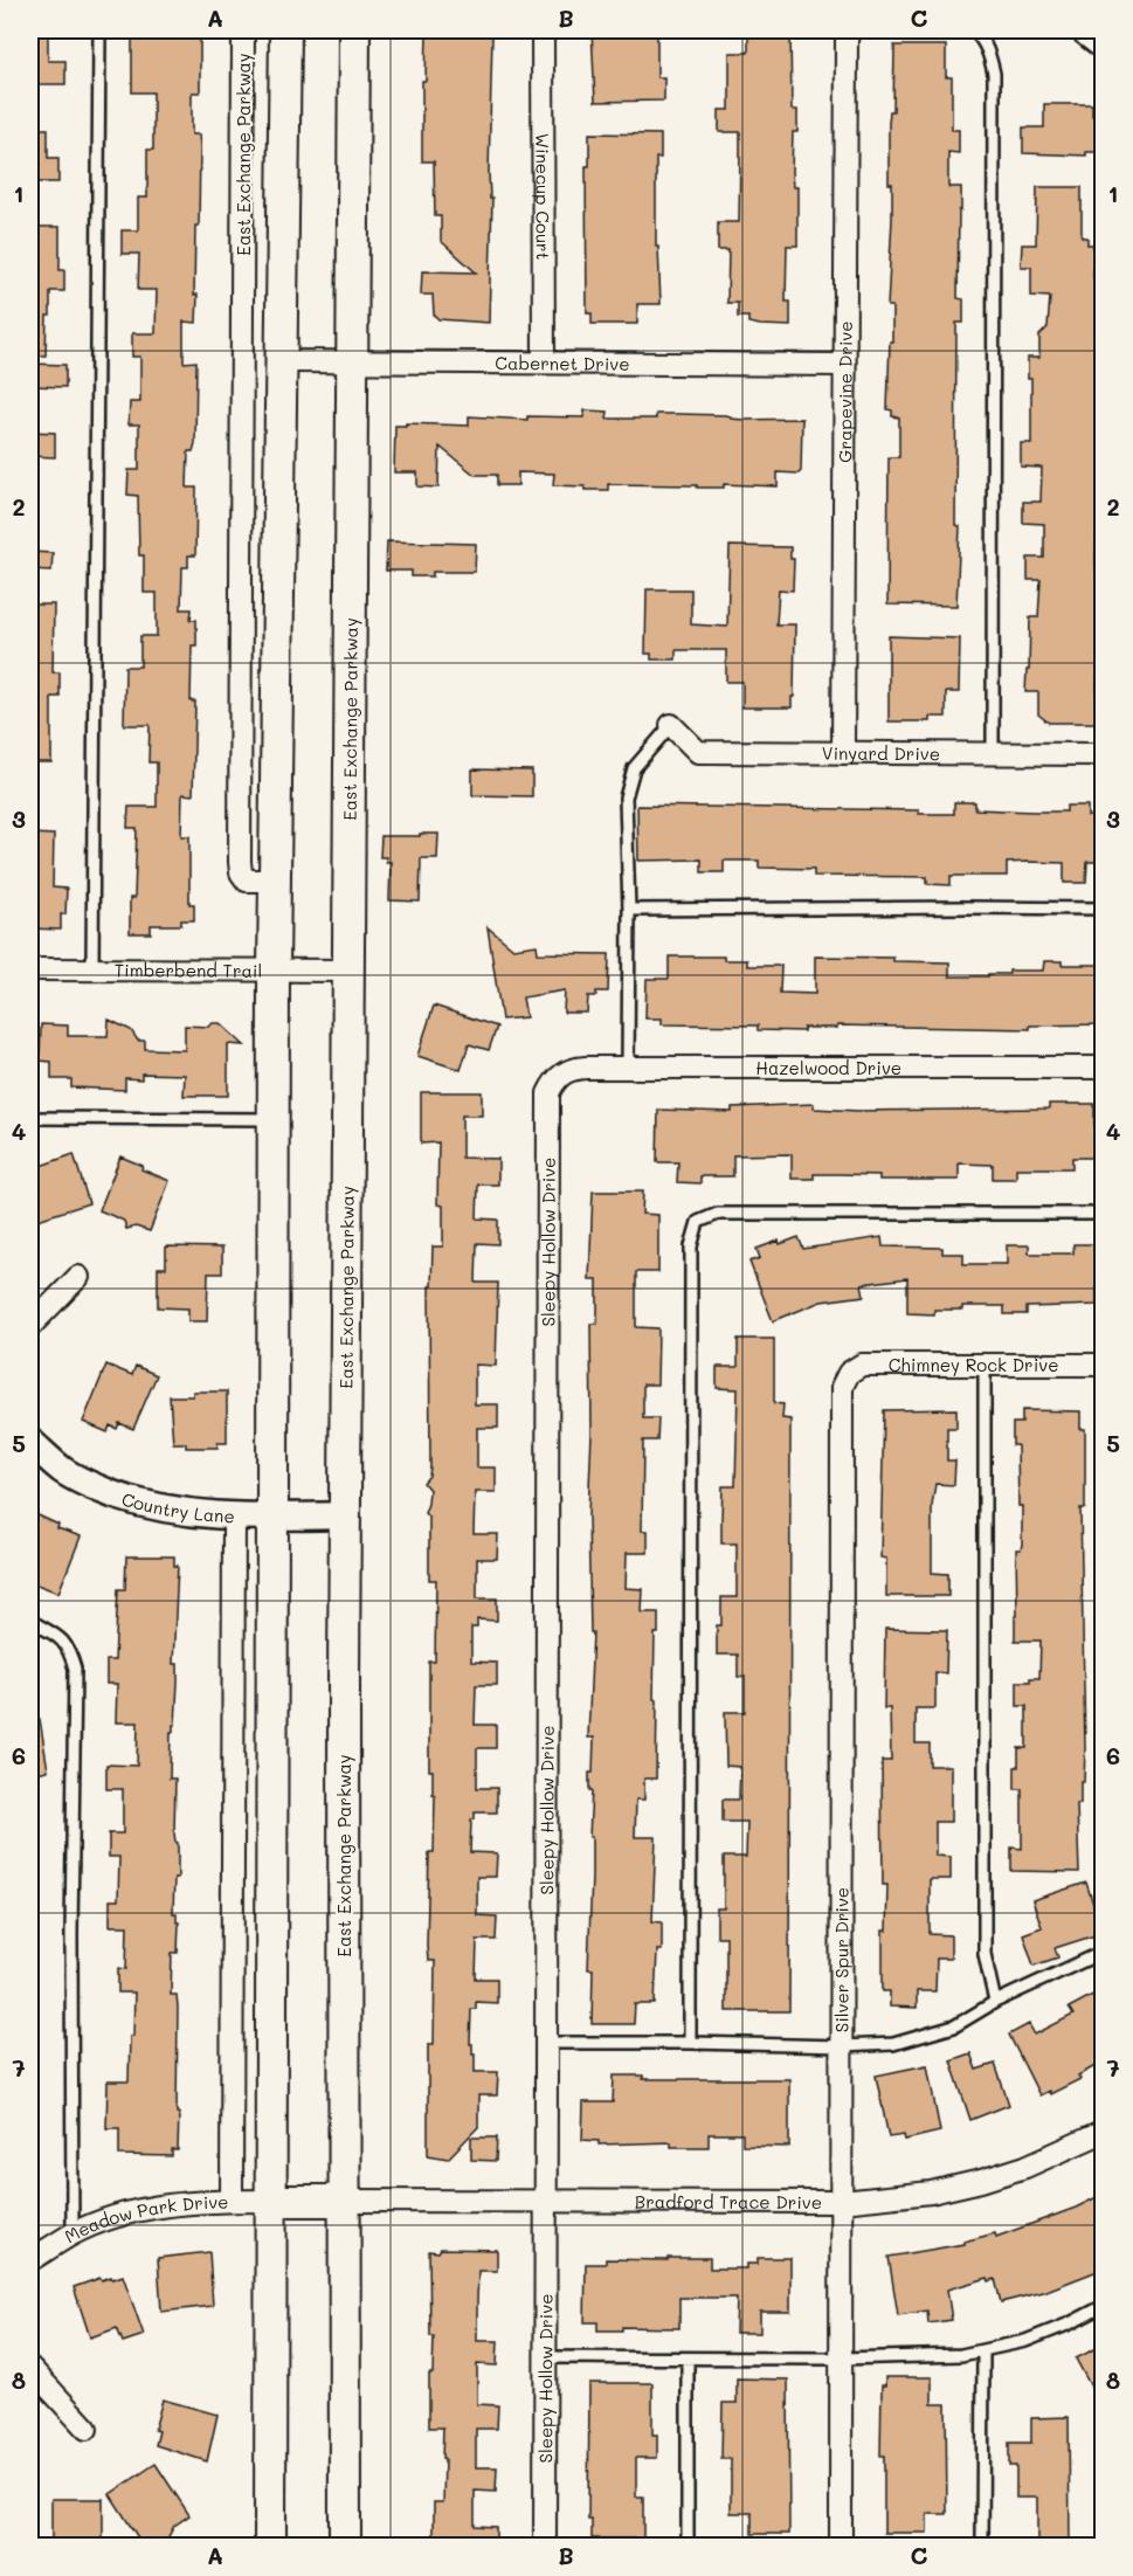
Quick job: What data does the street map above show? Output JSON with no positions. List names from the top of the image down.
{
  "streets": {
    "main road": ["East Exchange Parkway"],
    "street": [
      "Winecup Court",
      "Cabernet Drive",
      "Grapevine Drive",
      "Vinyard Drive",
      "Timberbend Trail",
      "Hazelwood Drive",
      "Sleepy Hollow Drive",
      "Chimney Rock Drive",
      "Country Lane",
      "Silver Spur Drive",
      "Bradford Trace Drive",
      "Meadow Park Drive"
    ]
  },
  "crossings": [
    ["East Exchange Parkway", "Cabernet Drive"],
    ["East Exchange Parkway", "Timberbend Trail"],
    ["East Exchange Parkway", "Country Lane"],
    ["East Exchange Parkway", "Bradford Trace Drive"],
    ["Winecup Court", "Cabernet Drive"],
    ["Cabernet Drive", "Grapevine Drive"],
    ["Grapevine Drive", "Vinyard Drive"],
    ["Hazelwood Drive", "Sleepy Hollow Drive"],
    ["Sleepy Hollow Drive", "Bradford Trace Drive"],
    ["Chimney Rock Drive", "Silver Spur Drive"],
    ["Silver Spur Drive", "Bradford Trace Drive"]
  ],
  "grid": {
    "columns": ["A", "B", "C"],
    "rows": [
      "1",
      "2",
      "3",
      "4",
      "5",
      "6",
      "7",
      "8"
    ]
  }
}
